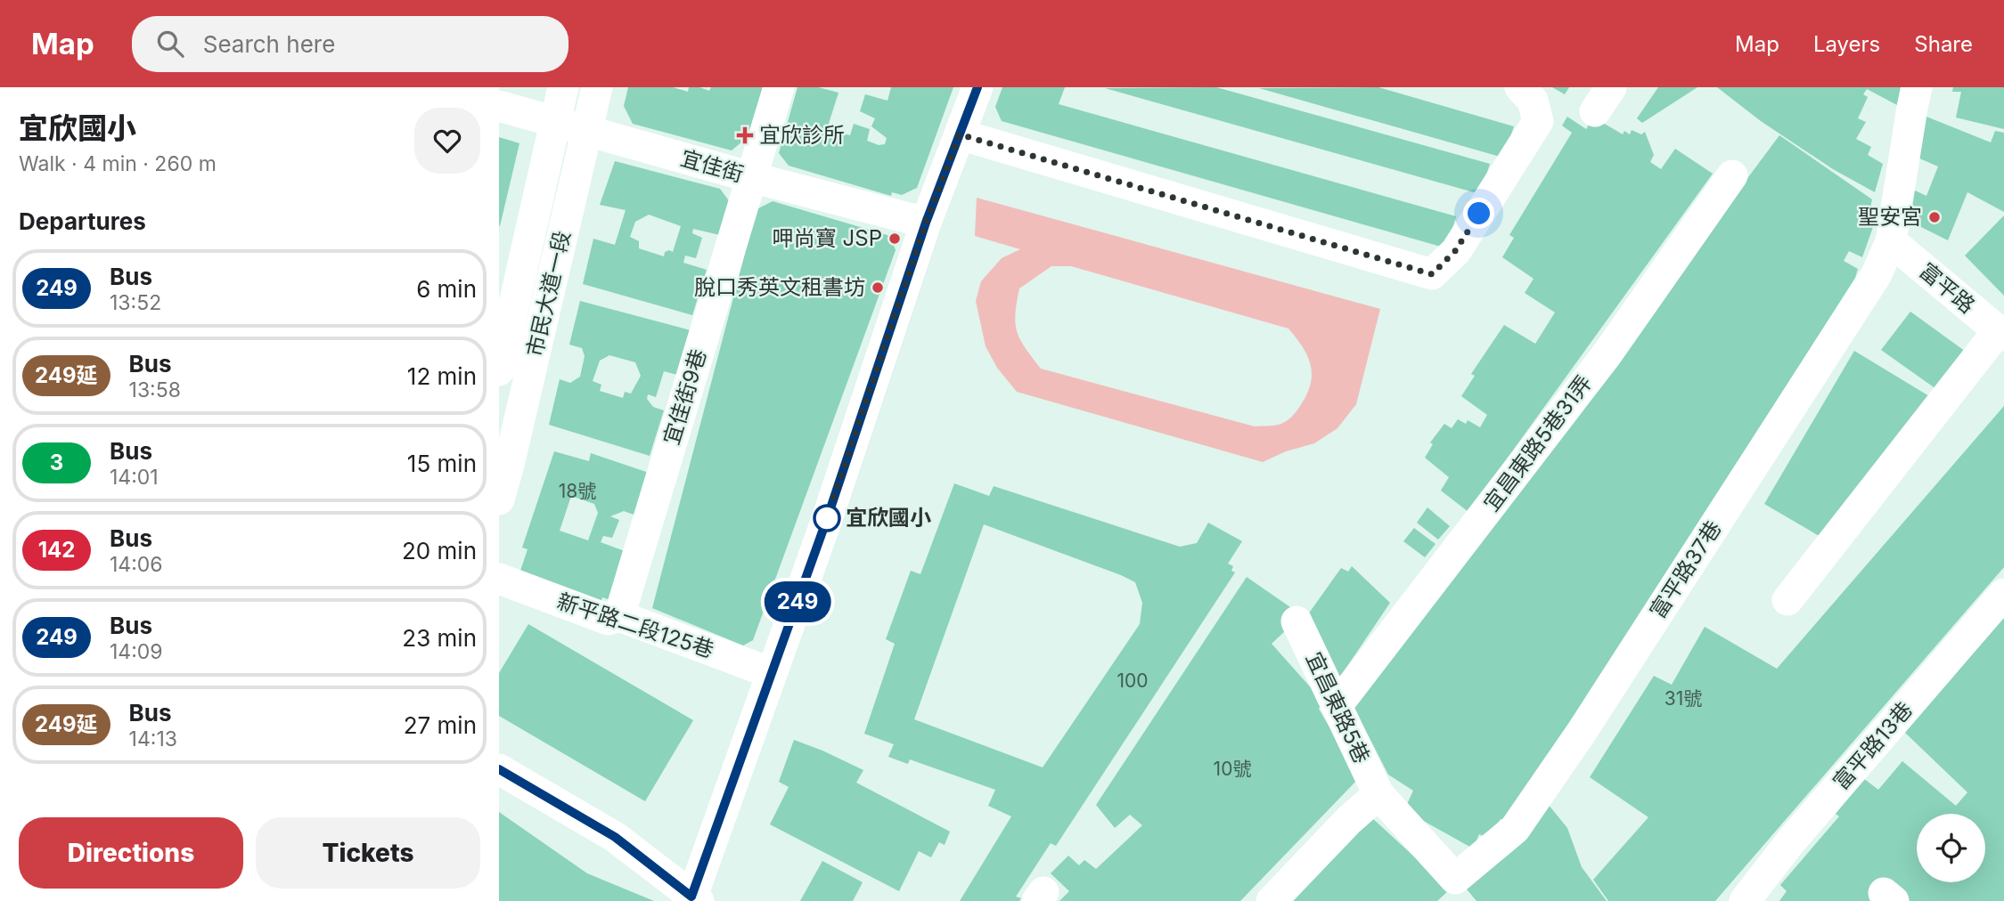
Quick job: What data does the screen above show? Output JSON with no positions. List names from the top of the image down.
{
  "streets": {
    "street": [
      "宜佳街",
      "富平路",
      "市民大道一段",
      "宜佳街9巷",
      "宜昌東路5巷31弄",
      "富平路37巷",
      "新平路二段125巷",
      "宜昌東路5巷",
      "富平路13巷"
    ]
  },
  "crossings": [
    ["宜佳街", "市民大道一段"],
    ["宜佳街", "宜佳街9巷"],
    ["富平路", "富平路37巷"],
    ["宜佳街9巷", "新平路二段125巷"],
    ["宜昌東路5巷31弄", "宜昌東路5巷"],
    ["富平路37巷", "宜昌東路5巷"]
  ],
  "places": {
    "health": ["宜欣診所"],
    "other": [
      "聖安宮",
      "呷尚寶 JSP",
      "脫口秀英文租書坊",
      "宜欣國小"
    ]
  },
  "lines": ["bus line 249"],
  "house_numbers": [
    "18號",
    "100",
    "31號",
    "10號"
  ],
  "page": {
    "header": "Map",
    "search": "Search here",
    "nav": ["Map", "Layers", "Share"],
    "heading": [
      ["宜欣國小", "Walk · 4 min · 260 m"],
      "Departures"
    ],
    "on_map": "249",
    "list": [
      {
        "mark": "249",
        "name": "Bus",
        "note": "13:52",
        "value": "6 min"
      },
      {
        "mark": "249延",
        "name": "Bus",
        "note": "13:58",
        "value": "12 min"
      },
      {
        "mark": "3",
        "name": "Bus",
        "note": "14:01",
        "value": "15 min"
      },
      {
        "mark": "142",
        "name": "Bus",
        "note": "14:06",
        "value": "20 min"
      },
      {
        "mark": "249",
        "name": "Bus",
        "note": "14:09",
        "value": "23 min"
      },
      {
        "mark": "249延",
        "name": "Bus",
        "note": "14:13",
        "value": "27 min"
      }
    ],
    "buttons": ["Directions", "Tickets"]
  }
}
